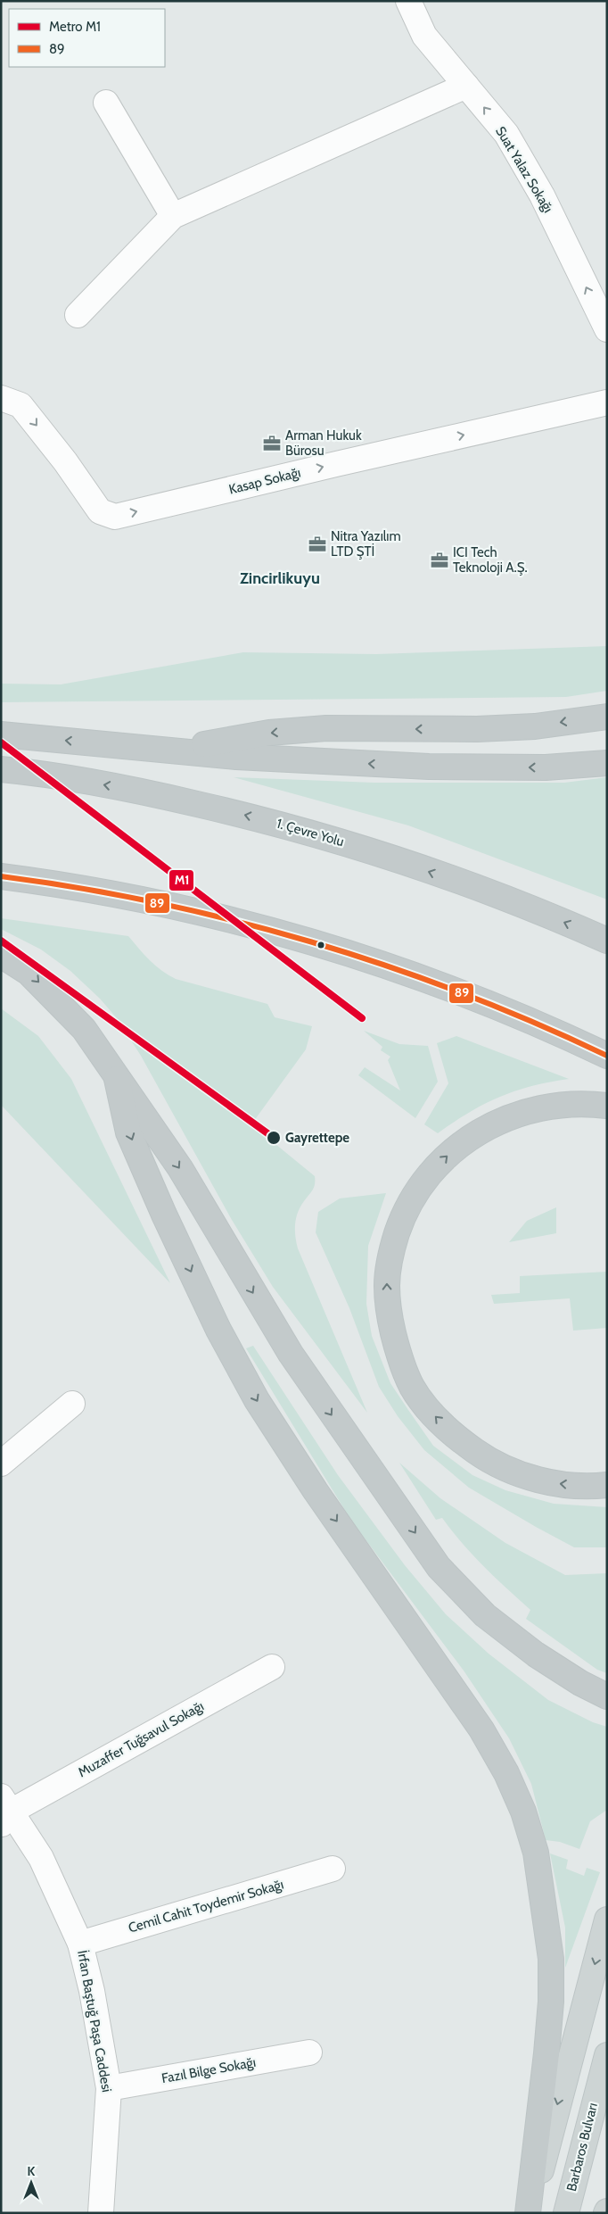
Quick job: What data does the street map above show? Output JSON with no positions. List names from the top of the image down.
{
  "streets": {
    "highway": ["1. Çevre Yolu"],
    "main road": ["Barbaros Bulvarı"],
    "street": [
      "Suat Yalaz Sokağı",
      "Kasap Sokağı",
      "Muzaffer Tuğsavul Sokağı",
      "Cemil Cahit Toydemir Sokağı",
      "İrfan Baştuğ Paşa Caddesi",
      "Fazıl Bilge Sokağı"
    ]
  },
  "crossings": [
    ["Muzaffer Tuğsavul Sokağı", "İrfan Baştuğ Paşa Caddesi"],
    ["Cemil Cahit Toydemir Sokağı", "İrfan Baştuğ Paşa Caddesi"],
    ["İrfan Baştuğ Paşa Caddesi", "Fazıl Bilge Sokağı"]
  ],
  "one_way": ["Suat Yalaz Sokağı", "Kasap Sokağı"],
  "districts": ["Zincirlikuyu"],
  "places": {
    "office": ["Arman Hukuk Bürosu", "Nitra Yazılım LTD ŞTİ", "ICI Tech Teknoloji A.Ş."],
    "other": ["Gayrettepe"]
  },
  "lines": ["metro line M1", "transit line 89"],
  "legend": ["Metro M1", "89"],
  "north": "top"
}
